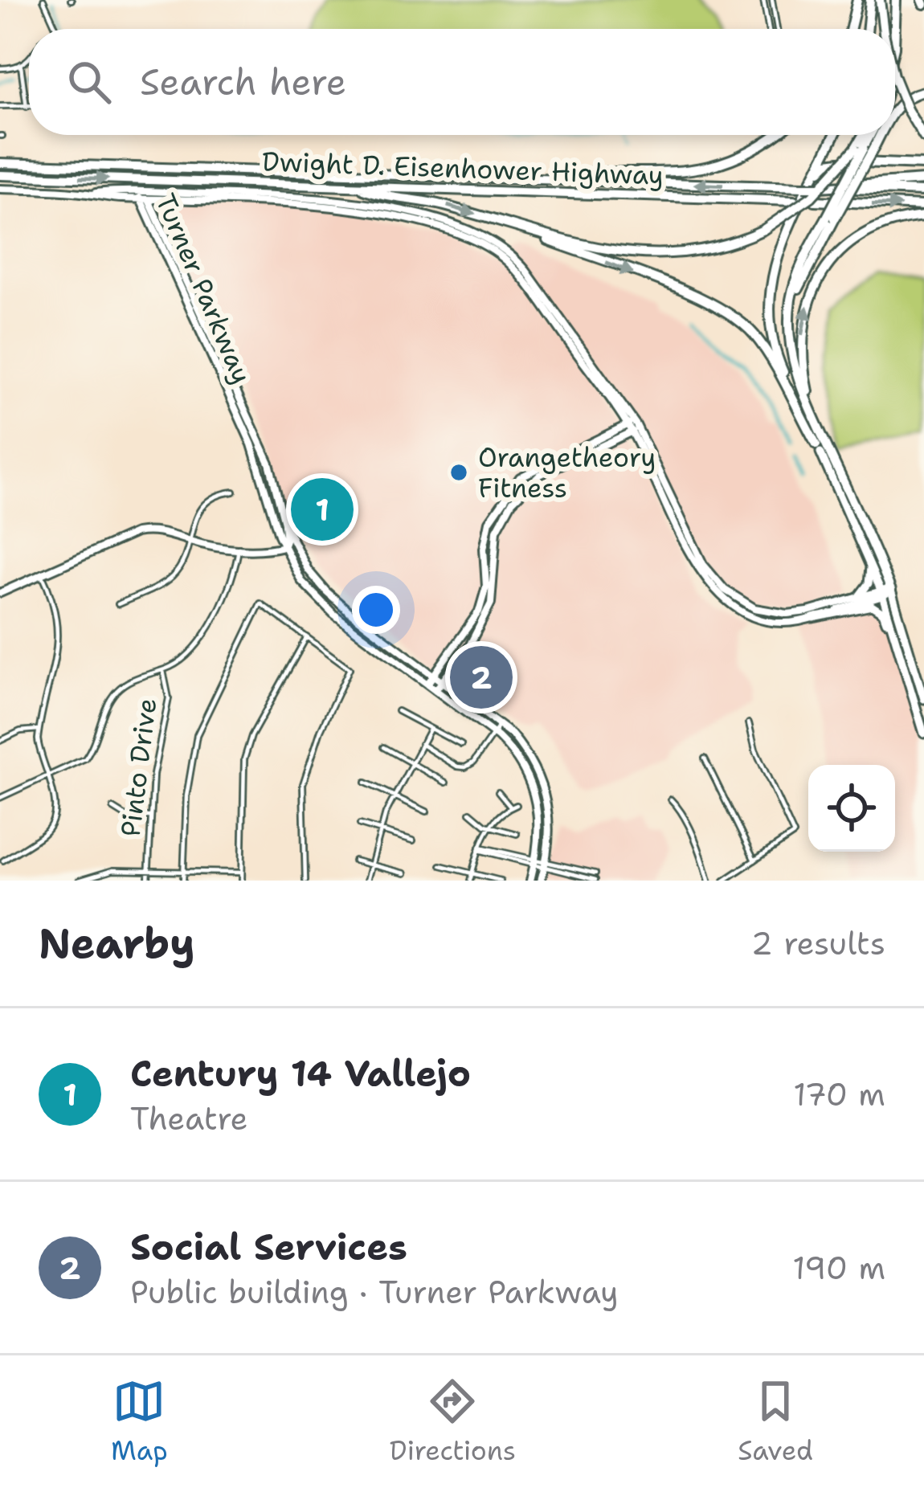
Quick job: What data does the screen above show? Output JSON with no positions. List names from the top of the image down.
{
  "streets": {
    "highway": ["Dwight D. Eisenhower Highway"],
    "street": ["Turner Parkway", "Pinto Drive"]
  },
  "places": ["Orangetheory Fitness"],
  "page": {
    "search": "Search here",
    "pins": ["1", "2"],
    "heading": ["Nearby", "2 results"],
    "list": [
      {
        "mark": "1",
        "name": "Century 14 Vallejo",
        "note": "Theatre",
        "value": "170 m"
      },
      {
        "mark": "2",
        "name": "Social Services",
        "note": "Public building · Turner Parkway",
        "value": "190 m"
      }
    ],
    "nav": ["Map", "Directions", "Saved"]
  }
}
